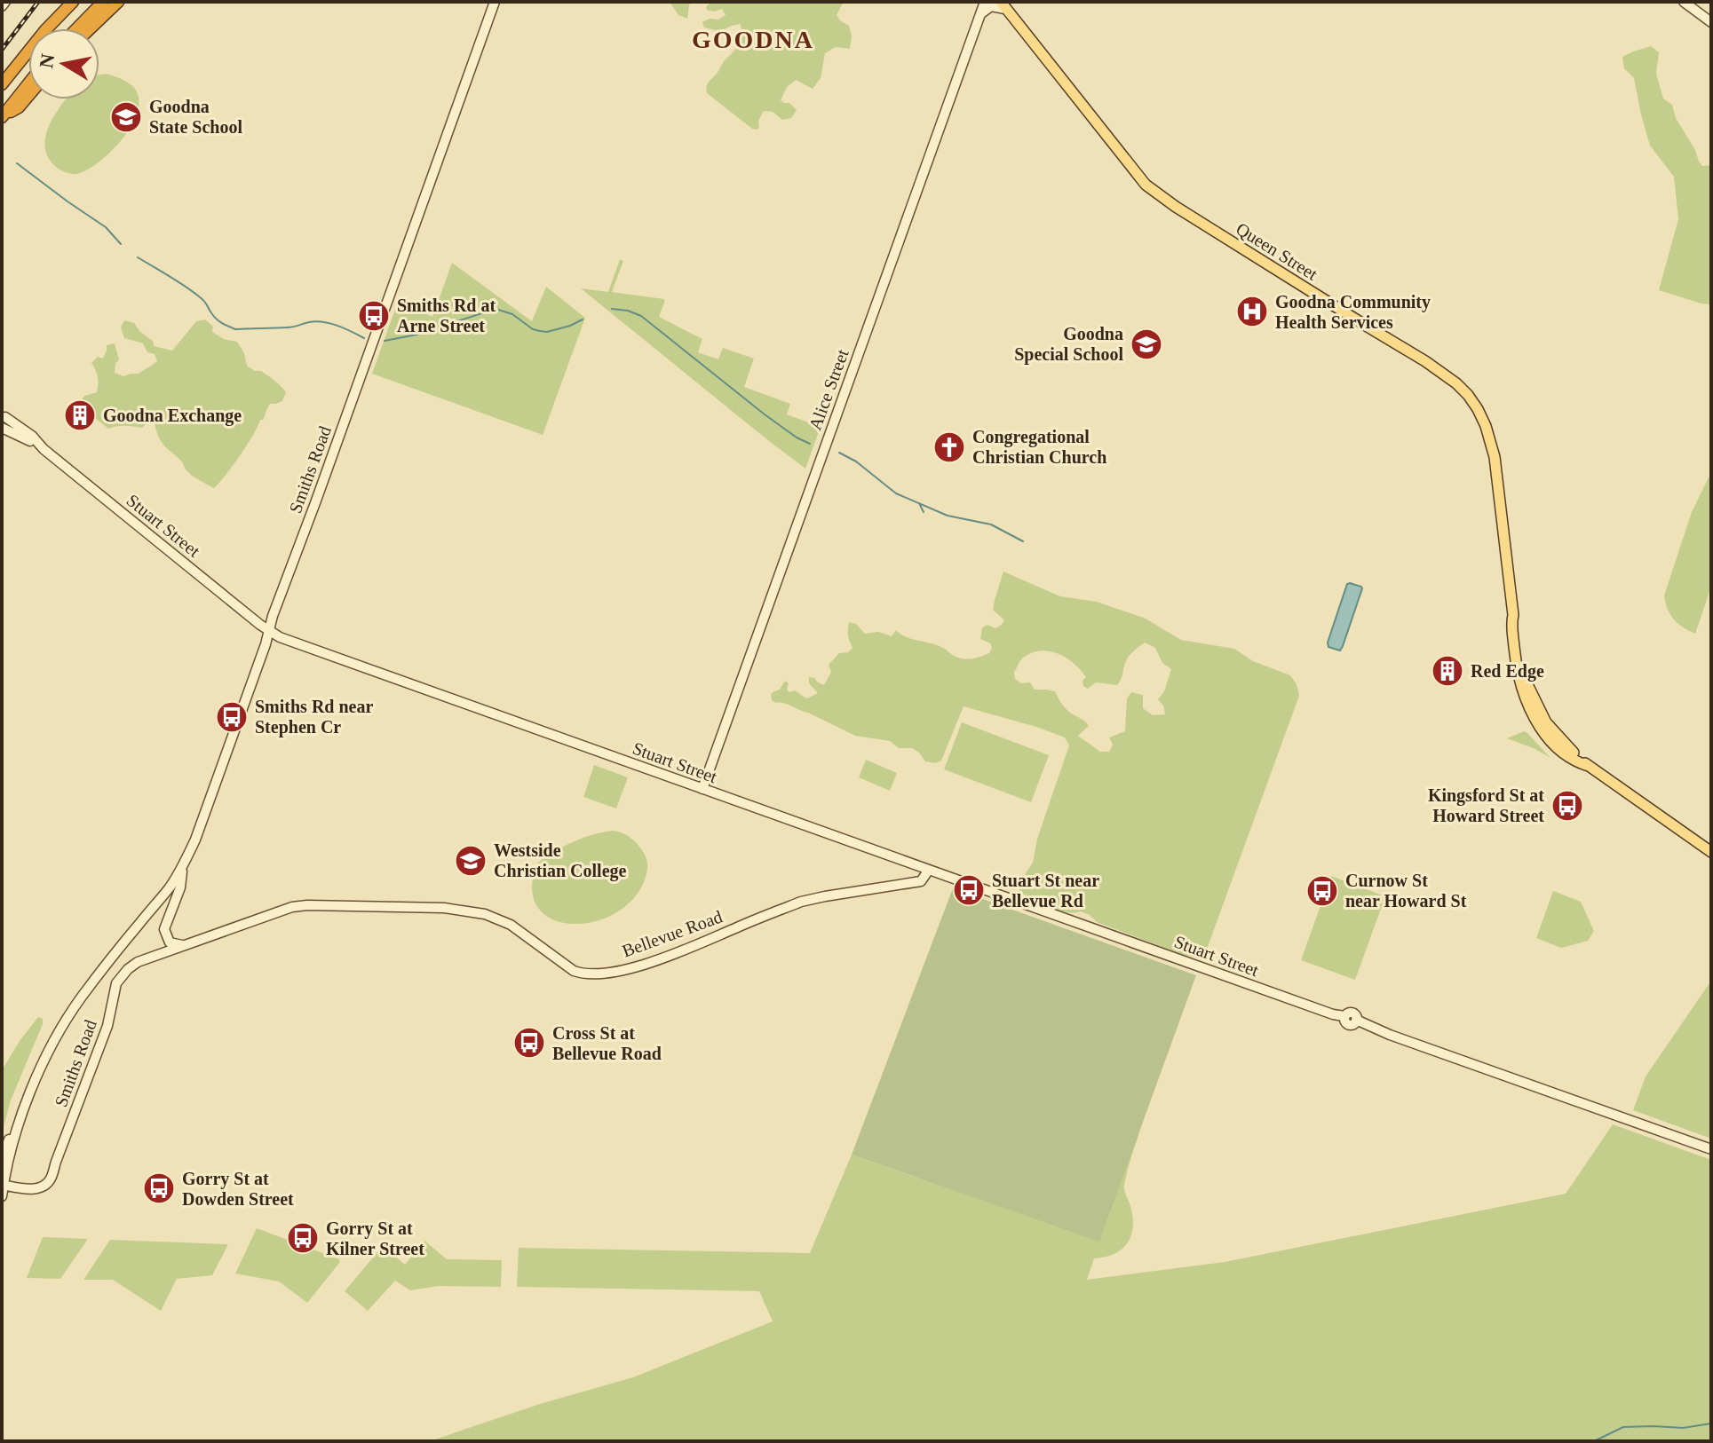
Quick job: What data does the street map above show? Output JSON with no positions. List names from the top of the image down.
{
  "streets": {
    "main road": ["Queen Street"],
    "street": [
      "Alice Street",
      "Smiths Road",
      "Stuart Street",
      "Bellevue Road"
    ]
  },
  "crossings": [
    ["Alice Street", "Stuart Street"],
    ["Smiths Road", "Stuart Street"],
    ["Smiths Road", "Bellevue Road"],
    ["Stuart Street", "Bellevue Road"]
  ],
  "districts": ["GOODNA"],
  "places": {
    "school or university": ["Goodna State School", "Goodna Special School", "Westside Christian College"],
    "hospital": ["Goodna Community Health Services"],
    "bus stop": [
      "Smiths Rd at Arne Street",
      "Smiths Rd near Stephen Cr",
      "Kingsford St at Howard Street",
      "Stuart St near Bellevue Rd",
      "Curnow St near Howard St",
      "Cross St at Bellevue Road",
      "Gorry St at Dowden Street",
      "Gorry St at Kilner Street"
    ],
    "building": ["Goodna Exchange", "Red Edge"],
    "church": ["Congregational Christian Church"]
  },
  "north": "left"
}
